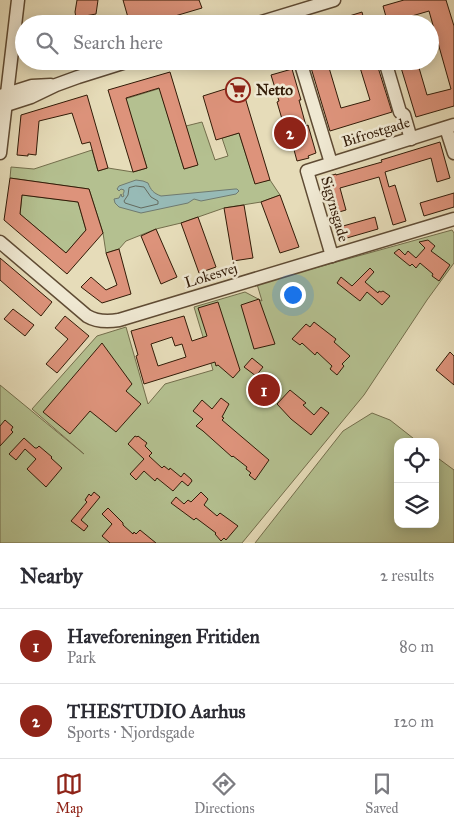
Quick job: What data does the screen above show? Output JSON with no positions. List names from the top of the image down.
{
  "streets": {
    "street": ["Bifrostgade", "Sigynsgade", "Lokesvej"]
  },
  "crossings": [
    ["Bifrostgade", "Sigynsgade"],
    ["Sigynsgade", "Lokesvej"]
  ],
  "places": {
    "supermarket": ["Netto"]
  },
  "page": {
    "search": "Search here",
    "pins": ["2", "1"],
    "heading": ["Nearby", "2 results"],
    "list": [
      {
        "mark": "1",
        "name": "Haveforeningen Fritiden",
        "note": "Park",
        "value": "80 m"
      },
      {
        "mark": "2",
        "name": "THESTUDIO Aarhus",
        "note": "Sports · Njordsgade",
        "value": "120 m"
      }
    ],
    "nav": ["Map", "Directions", "Saved"]
  }
}
